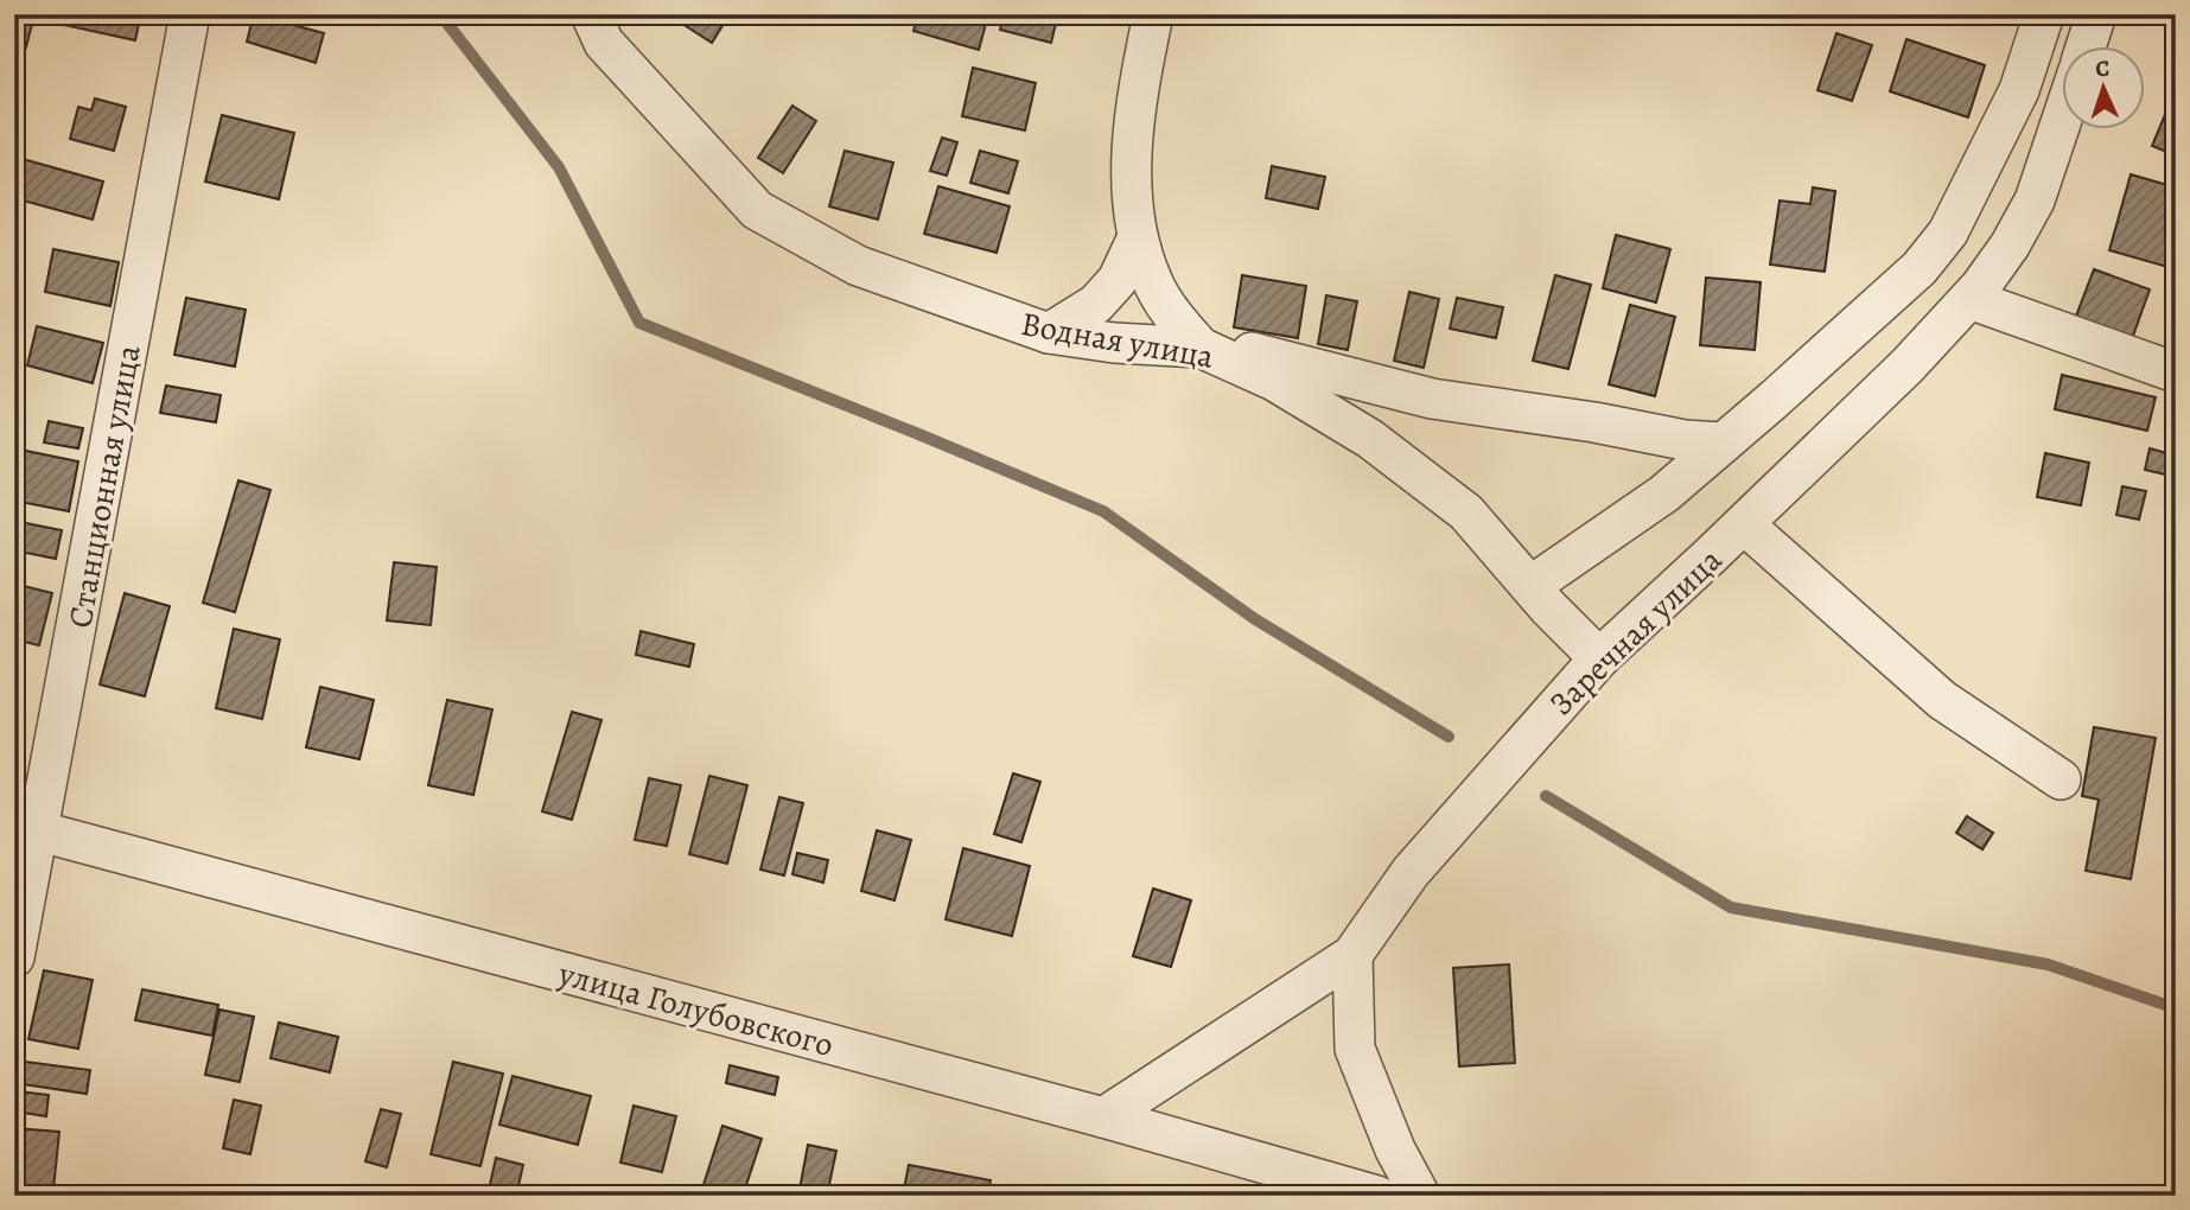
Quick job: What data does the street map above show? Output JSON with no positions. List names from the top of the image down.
{
  "streets": {
    "street": [
      "Водная улица",
      "Станционная улица",
      "Заречная улица",
      "улица Голубовского"
    ]
  },
  "crossings": [
    ["Водная улица", "Заречная улица"],
    ["Станционная улица", "улица Голубовского"],
    ["Заречная улица", "улица Голубовского"]
  ],
  "north": "top"
}
